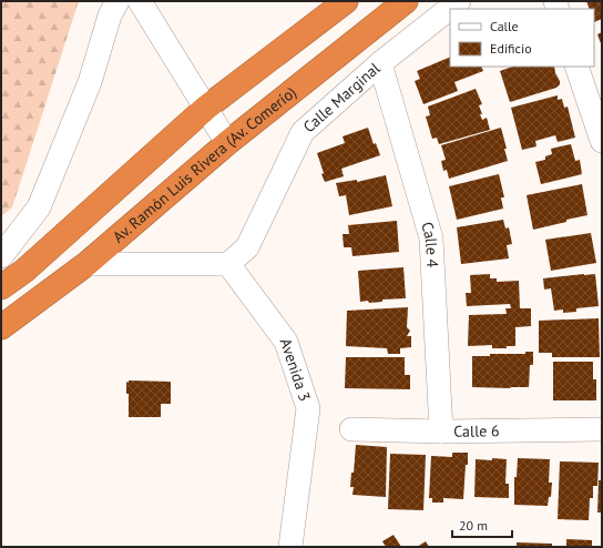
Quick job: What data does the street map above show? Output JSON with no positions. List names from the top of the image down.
{
  "streets": {
    "highway": ["Av. Ramón Luis Rivera (Av. Comerío)"],
    "street": [
      "Calle Marginal",
      "Calle 4",
      "Avenida 3",
      "Calle 6"
    ]
  },
  "crossings": [
    ["Calle Marginal", "Calle 4"],
    ["Calle Marginal", "Avenida 3"],
    ["Calle 4", "Calle 6"]
  ],
  "legend": ["Calle", "Edificio"],
  "scale_bar": "20 m"
}
